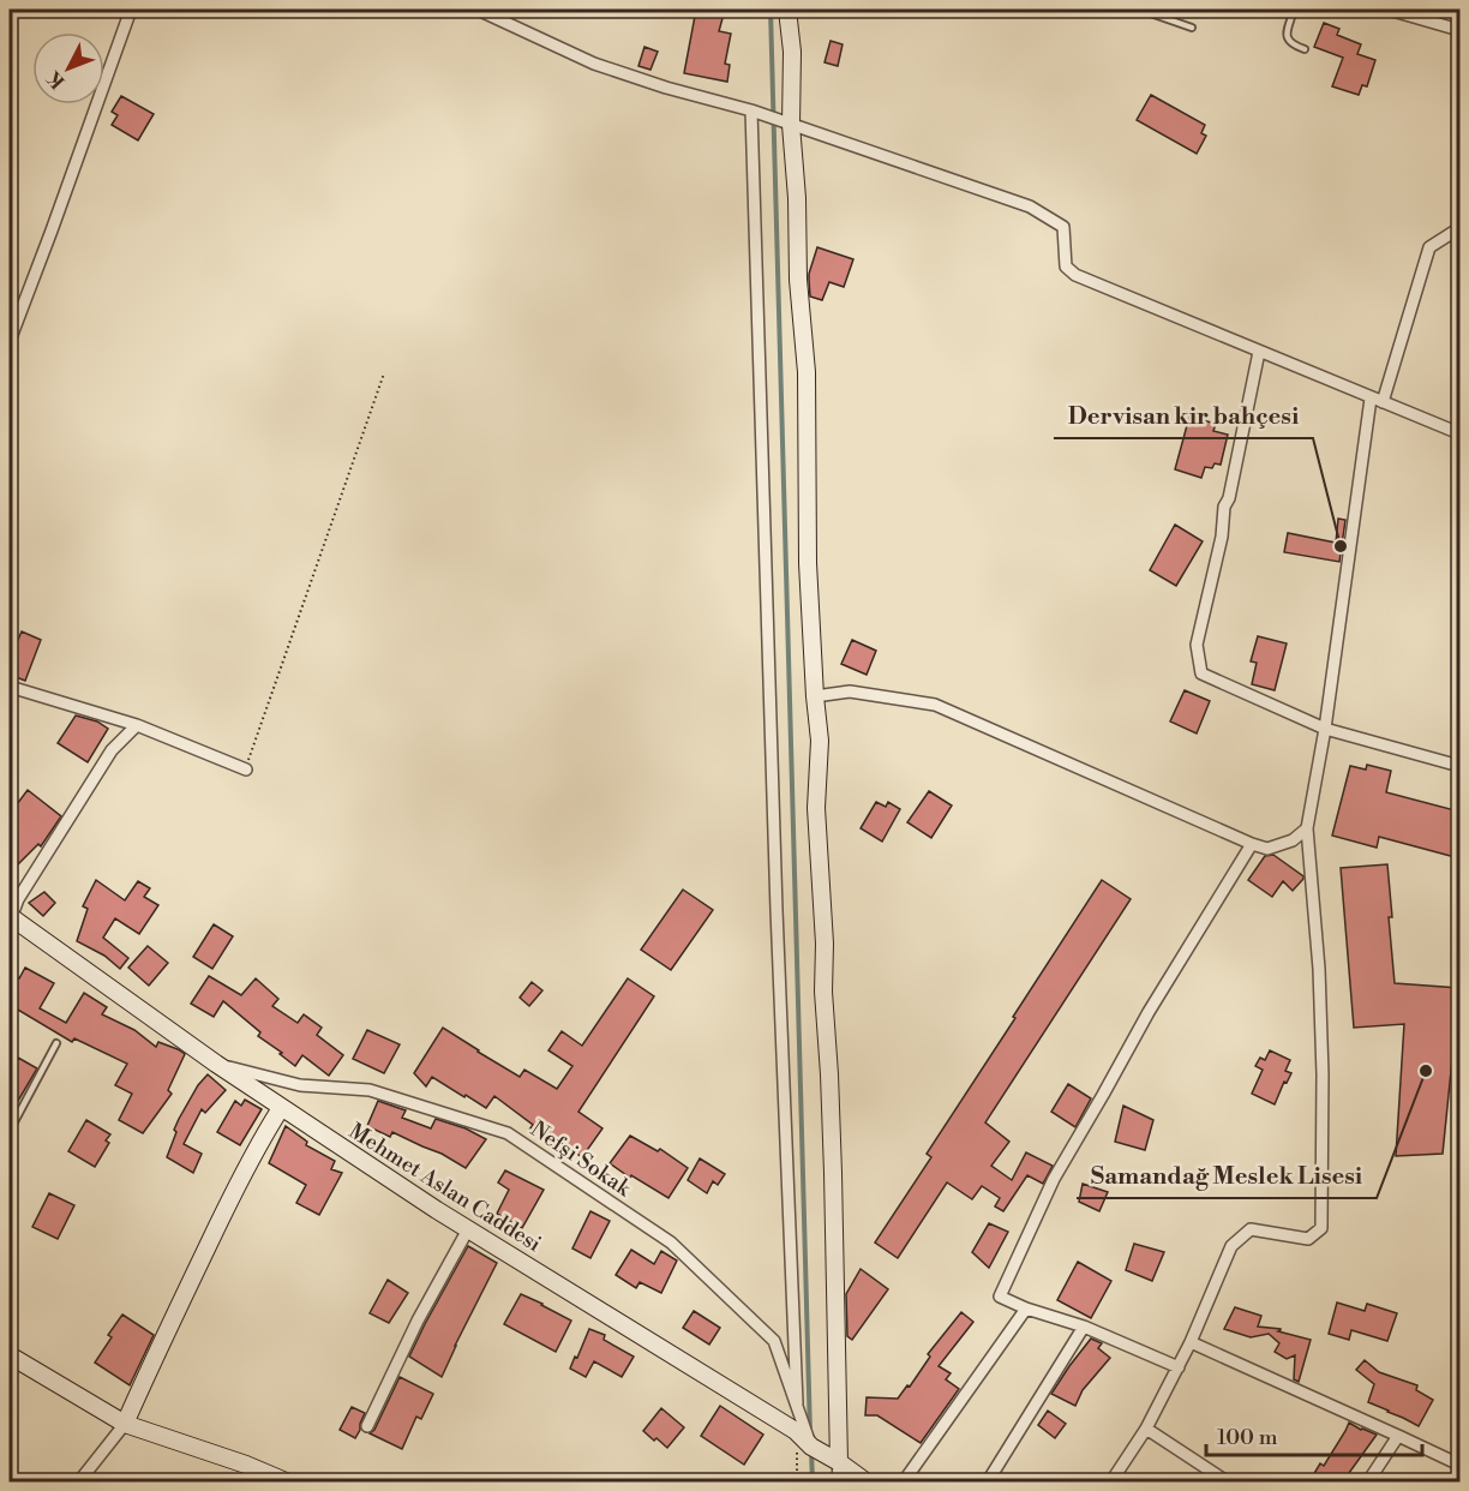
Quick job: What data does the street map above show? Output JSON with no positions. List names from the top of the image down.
{
  "streets": {
    "street": ["Nefşi Sokak", "Mehmet Aslan Caddesi"]
  },
  "crossings": [
    ["Nefşi Sokak", "Mehmet Aslan Caddesi"]
  ],
  "places": ["Dervisan kir bahçesi", "Samandağ Meslek Lisesi"],
  "scale_bar": "100 m",
  "north": "bottom left"
}
